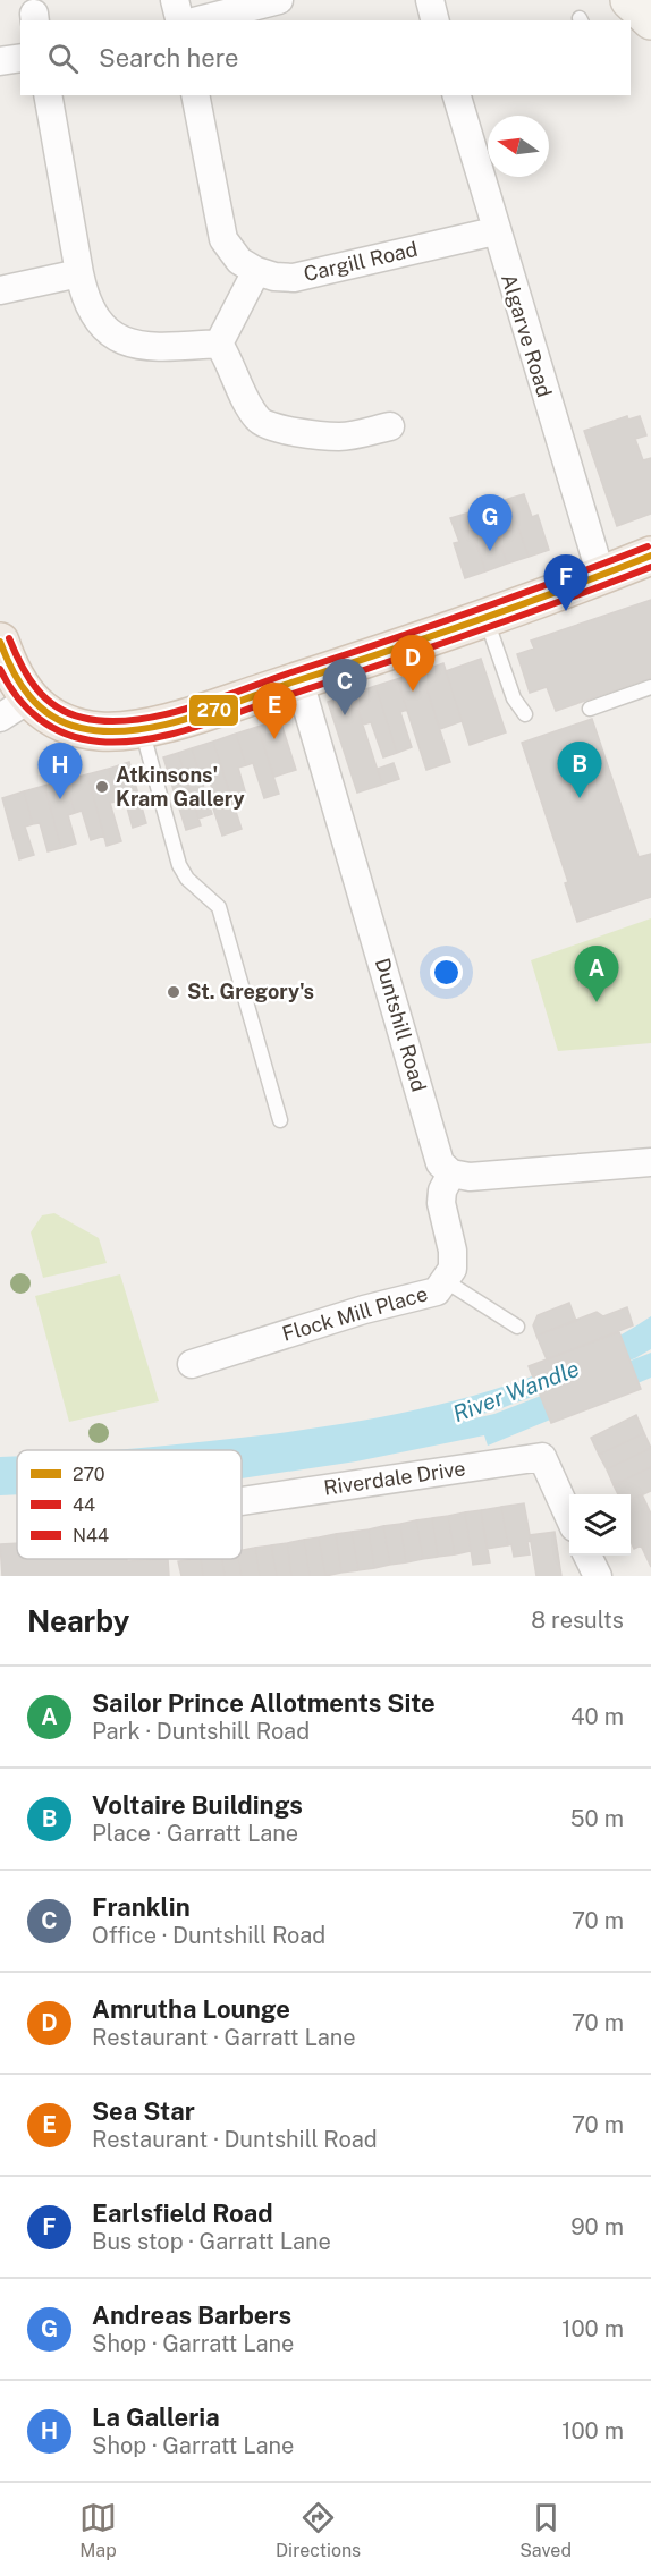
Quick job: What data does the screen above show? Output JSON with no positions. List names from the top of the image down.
{
  "streets": {
    "street": [
      "Cargill Road",
      "Algarve Road",
      "Duntshill Road",
      "Flock Mill Place",
      "Riverdale Drive"
    ]
  },
  "crossings": [
    ["Cargill Road", "Algarve Road"],
    ["Duntshill Road", "Flock Mill Place"]
  ],
  "water": ["River Wandle"],
  "places": ["Atkinsons' Kram Gallery", "St. Gregory's"],
  "lines": ["transit line N44", "transit line 270", "transit line 44"],
  "legend": ["270", "44", "N44"],
  "north": "left",
  "page": {
    "search": "Search here",
    "pins": [
      "G",
      "F",
      "D",
      "C",
      "E",
      "B",
      "H",
      "A"
    ],
    "heading": ["Nearby", "8 results"],
    "list": [
      {
        "mark": "A",
        "name": "Sailor Prince Allotments Site",
        "note": "Park · Duntshill Road",
        "value": "40 m"
      },
      {
        "mark": "B",
        "name": "Voltaire Buildings",
        "note": "Place · Garratt Lane",
        "value": "50 m"
      },
      {
        "mark": "C",
        "name": "Franklin",
        "note": "Office · Duntshill Road",
        "value": "70 m"
      },
      {
        "mark": "D",
        "name": "Amrutha Lounge",
        "note": "Restaurant · Garratt Lane",
        "value": "70 m"
      },
      {
        "mark": "E",
        "name": "Sea Star",
        "note": "Restaurant · Duntshill Road",
        "value": "70 m"
      },
      {
        "mark": "F",
        "name": "Earlsfield Road",
        "note": "Bus stop · Garratt Lane",
        "value": "90 m"
      },
      {
        "mark": "G",
        "name": "Andreas Barbers",
        "note": "Shop · Garratt Lane",
        "value": "100 m"
      },
      {
        "mark": "H",
        "name": "La Galleria",
        "note": "Shop · Garratt Lane",
        "value": "100 m"
      }
    ],
    "nav": ["Map", "Directions", "Saved"]
  }
}
